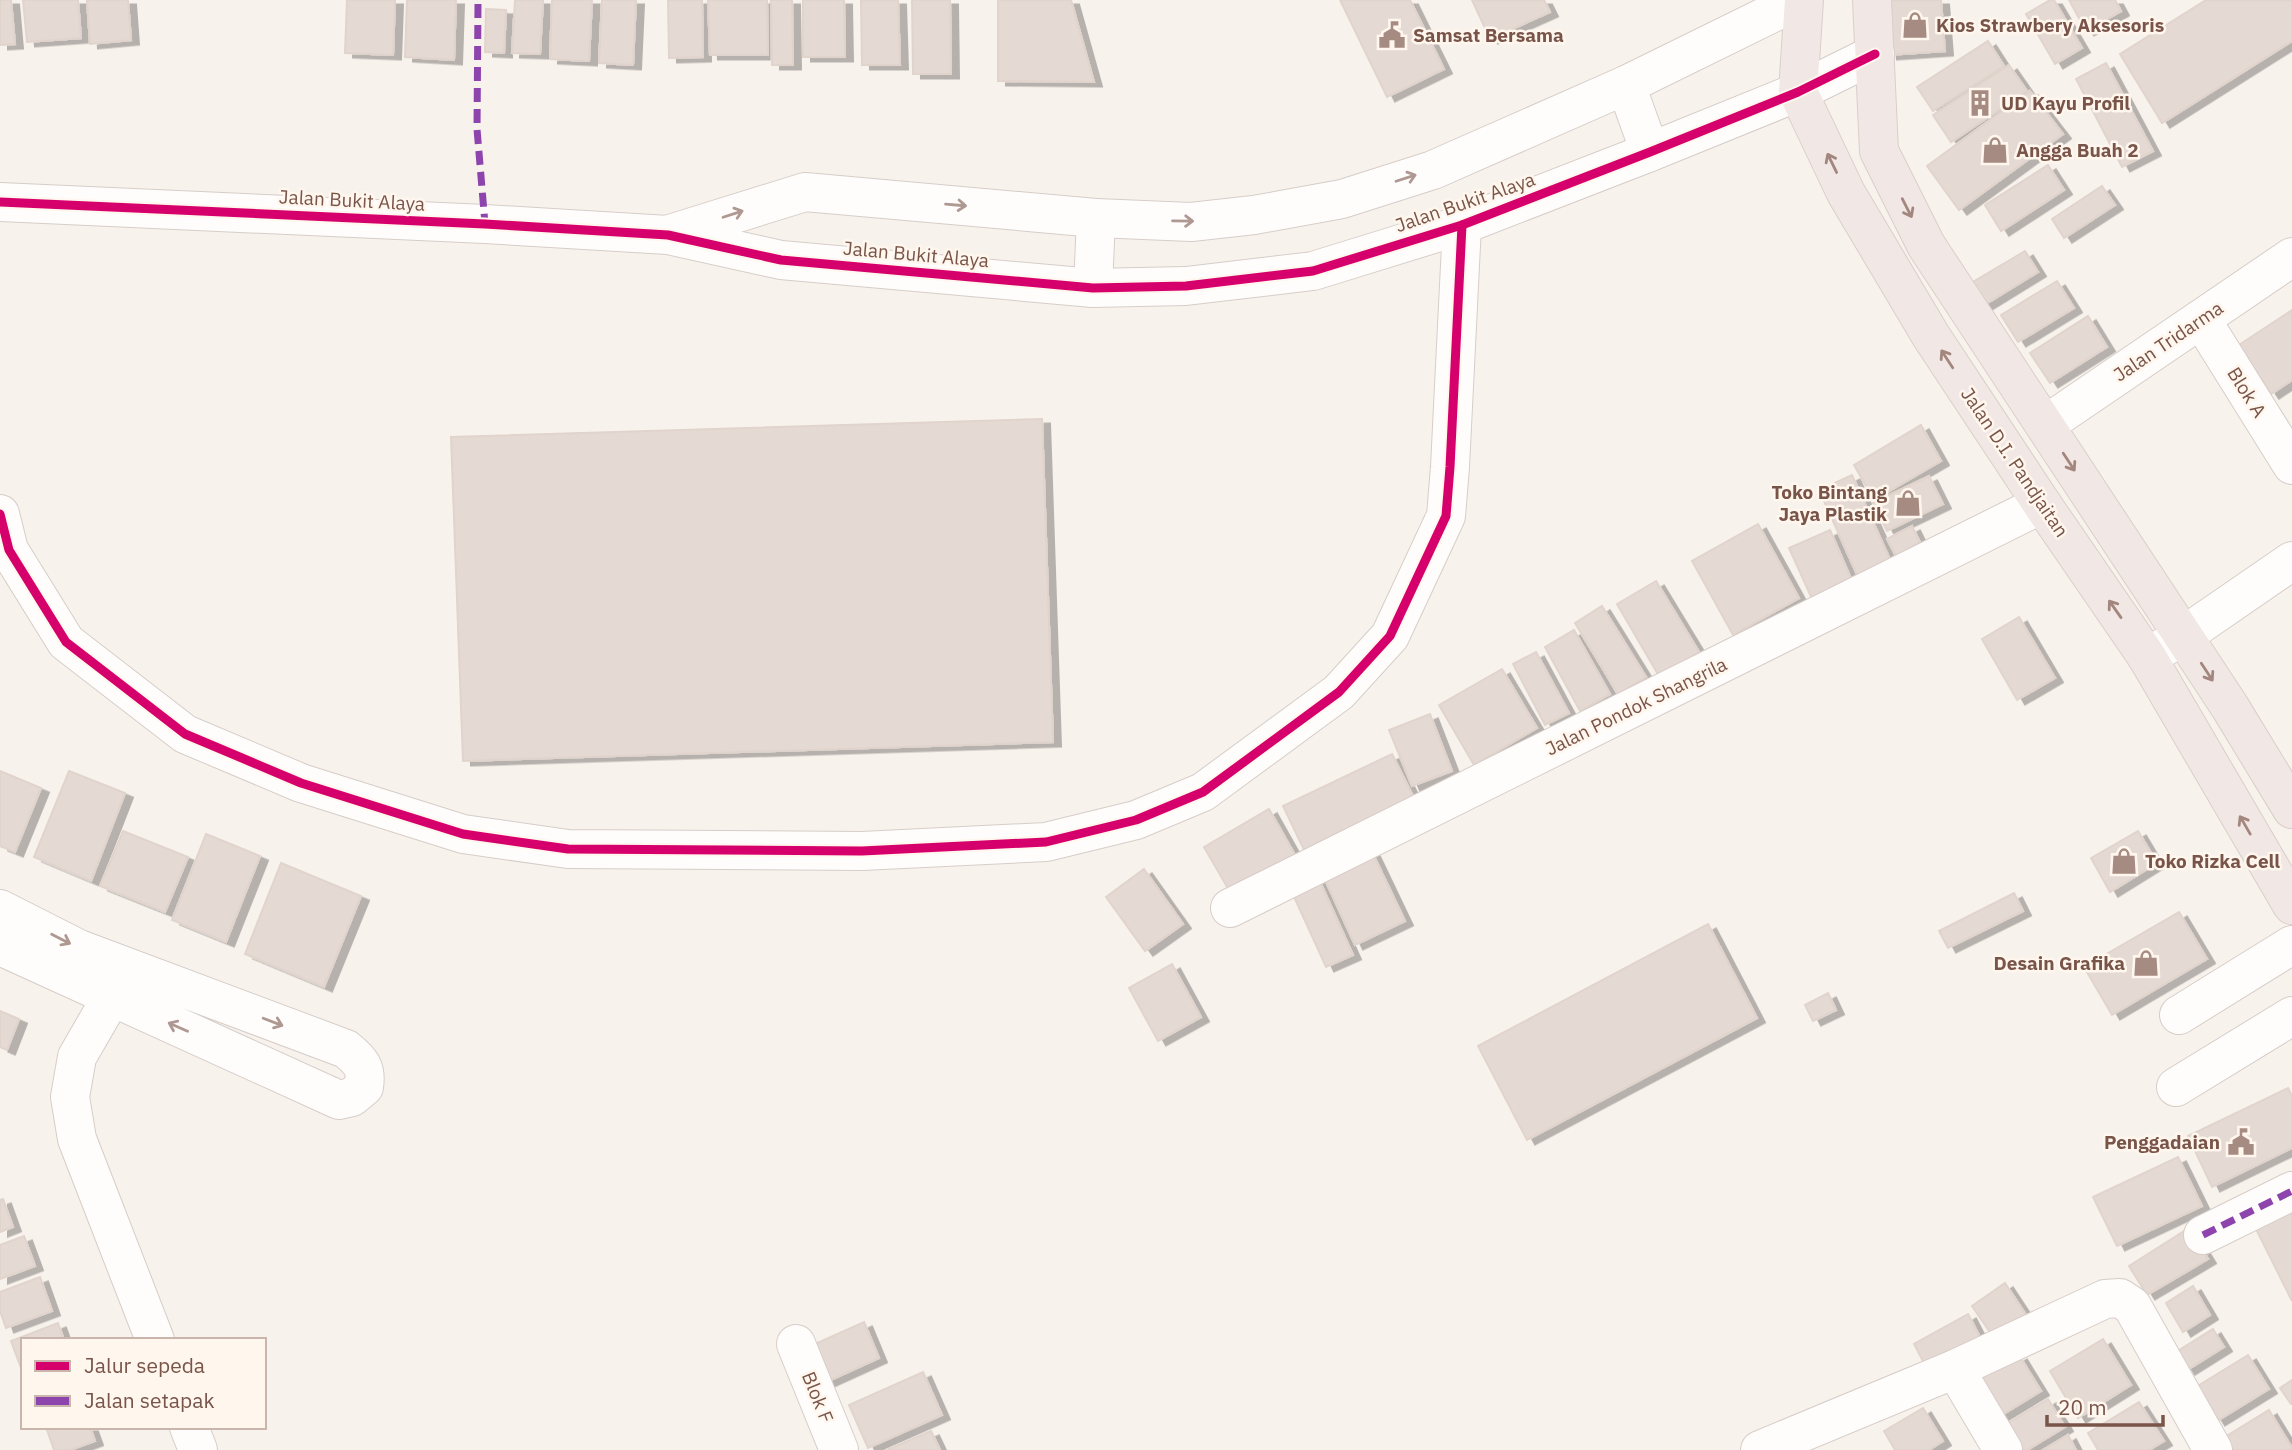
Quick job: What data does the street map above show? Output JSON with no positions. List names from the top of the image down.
{
  "streets": {
    "highway": ["Jalan D.I. Pandjaitan"],
    "street": [
      "Jalan Bukit Alaya",
      "Jalan Tridarma",
      "Blok A",
      "Jalan Pondok Shangrila",
      "Blok F"
    ]
  },
  "crossings": [
    ["Jalan Bukit Alaya", "Jalan D.I. Pandjaitan"],
    ["Jalan Tridarma", "Blok A"],
    ["Jalan D.I. Pandjaitan", "Jalan Pondok Shangrila"]
  ],
  "places": {
    "shop": [
      "Kios Strawbery Aksesoris",
      "Angga Buah 2",
      "Toko Bintang Jaya Plastik",
      "Toko Rizka Cell",
      "Desain Grafika"
    ],
    "public building": ["Samsat Bersama", "Penggadaian"],
    "building": ["UD Kayu Profil"]
  },
  "legend": ["Jalur sepeda", "Jalan setapak"],
  "scale_bar": "20 m"
}
